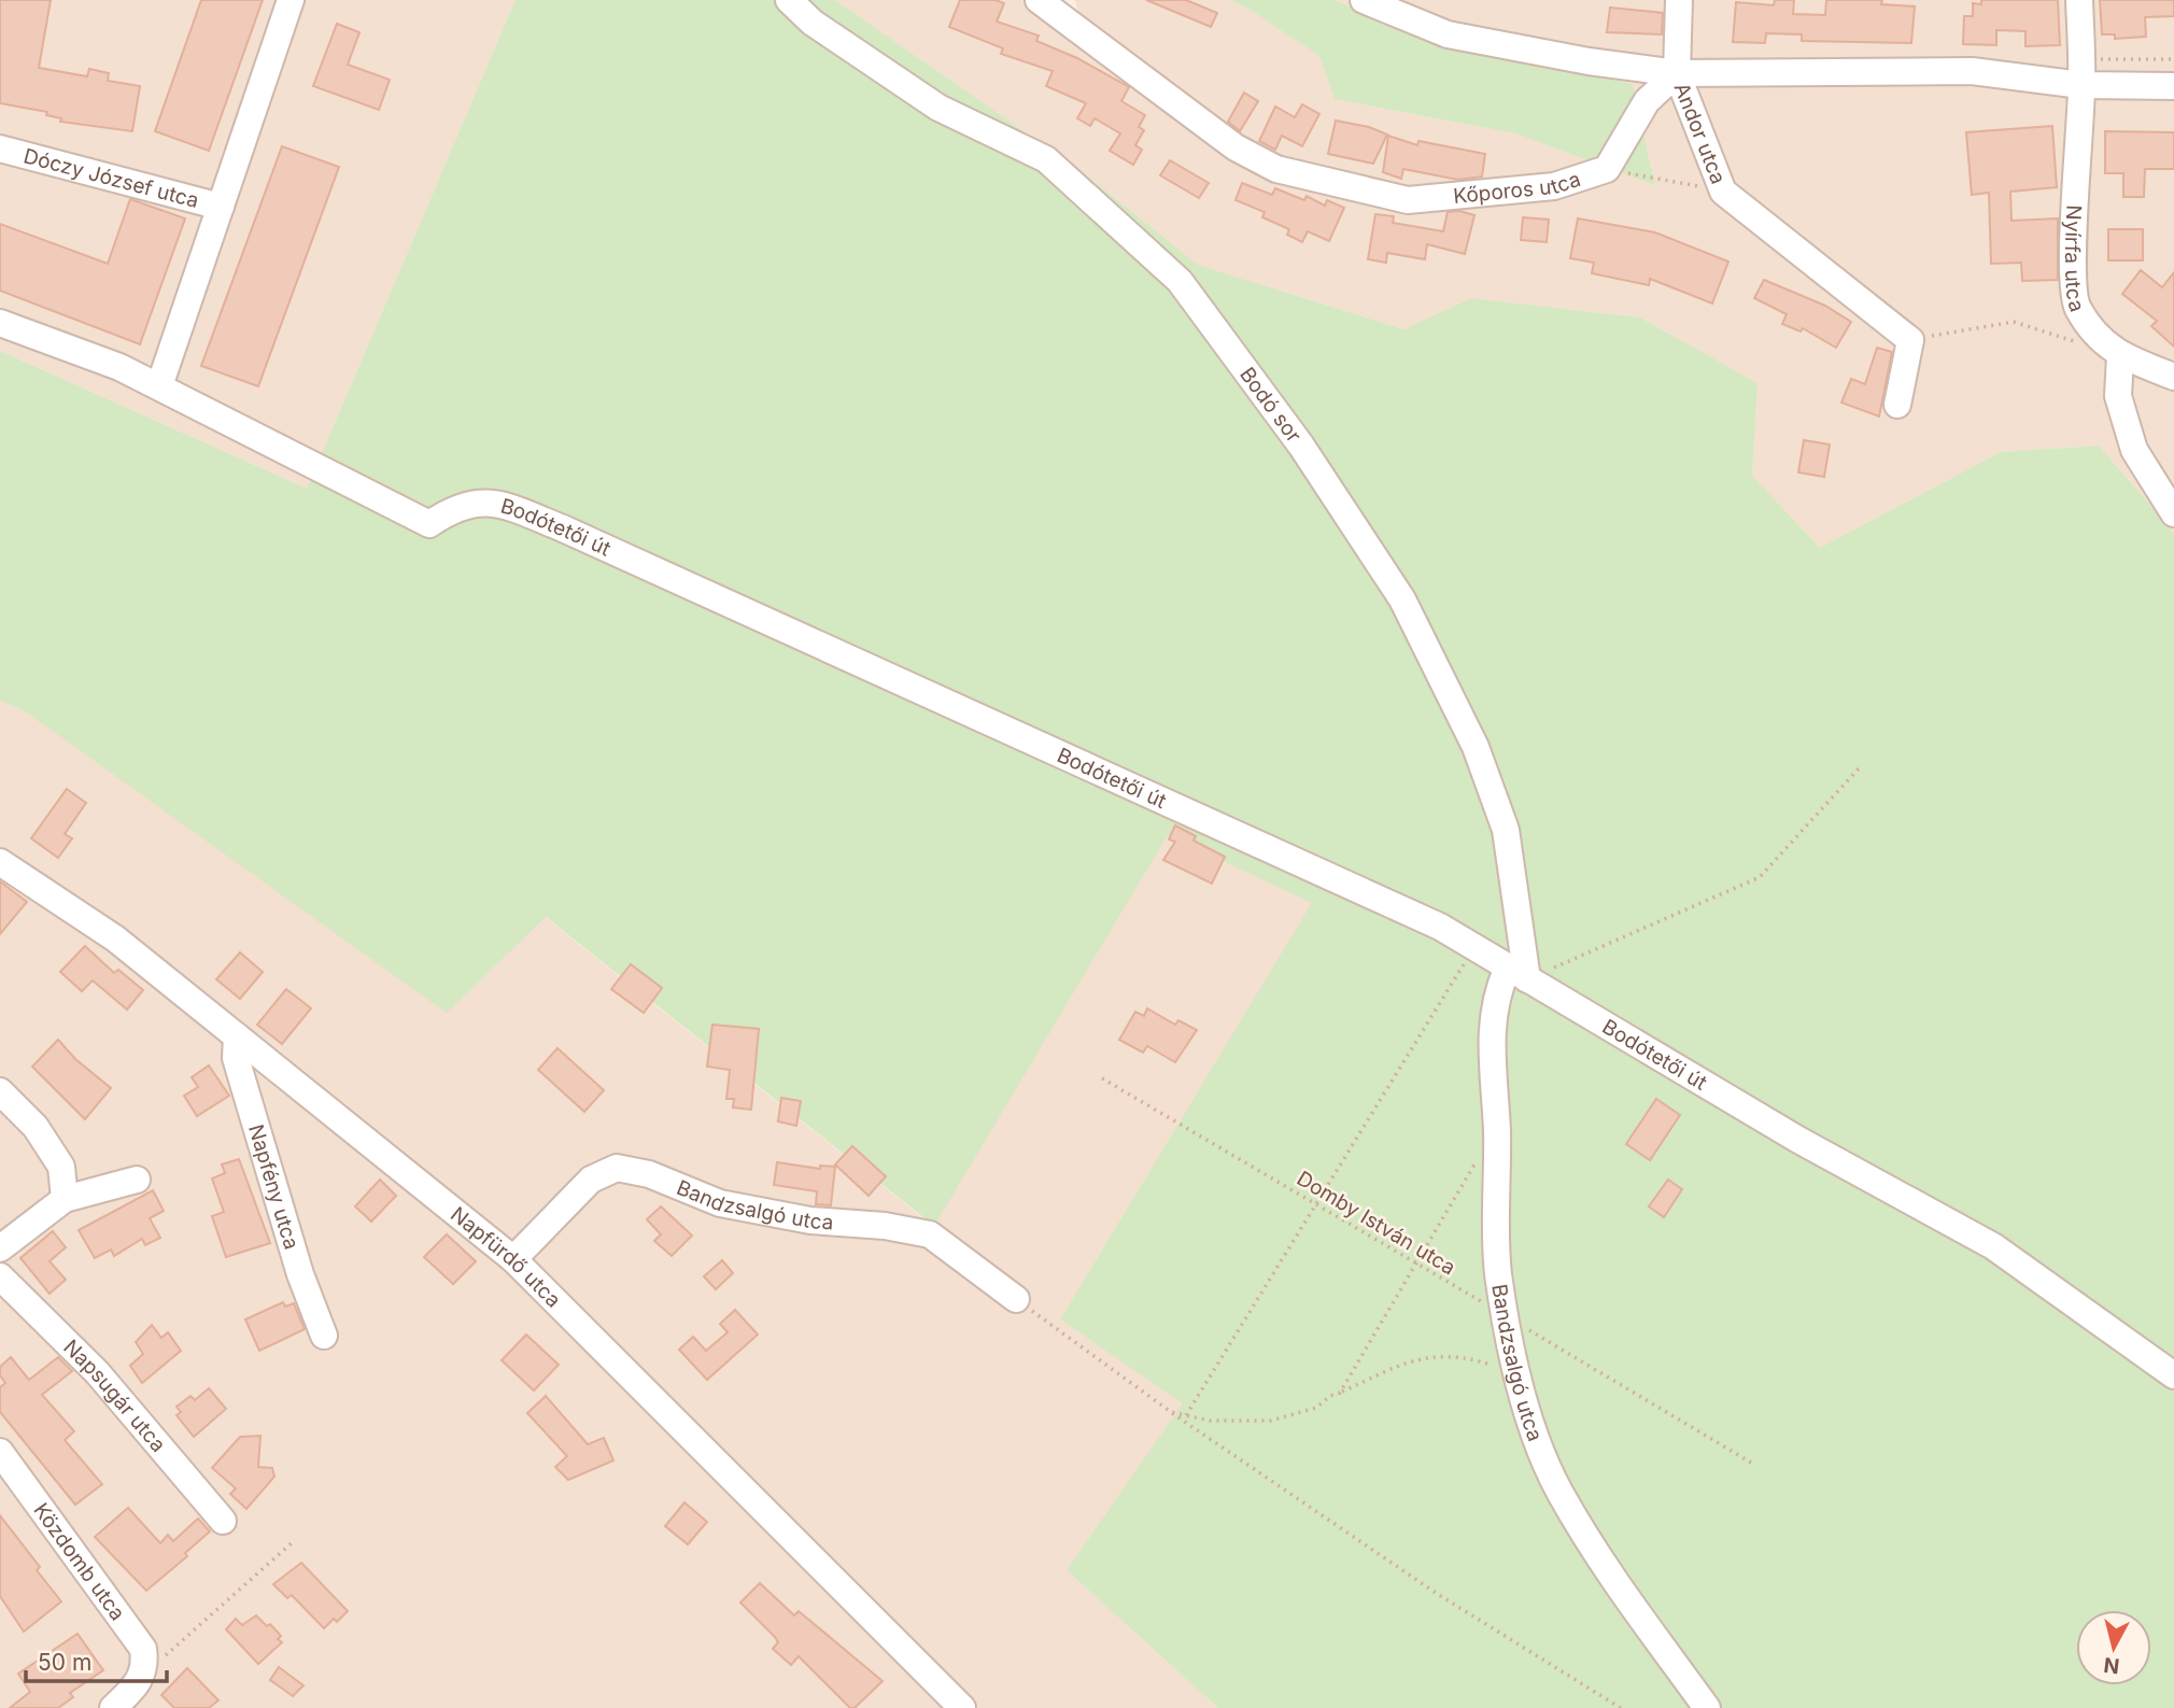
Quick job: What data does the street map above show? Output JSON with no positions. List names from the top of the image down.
{
  "streets": {
    "street": [
      "Andor utca",
      "Dóczy József utca",
      "Kőporos utca",
      "Nyírfa utca",
      "Bodó sor",
      "Bodótetői út",
      "Napfény utca",
      "Bandzsalgó utca",
      "Napfürdő utca",
      "Napsugár utca",
      "Közdomb utca"
    ],
    "path": ["Domby István utca"]
  },
  "crossings": [
    ["Andor utca", "Kőporos utca"],
    ["Andor utca", "Nyírfa utca"],
    ["Dóczy József utca", "Bodótetői út"],
    ["Bodó sor", "Bodótetői út"],
    ["Bodó sor", "Bandzsalgó utca"],
    ["Bodótetői út", "Bandzsalgó utca"],
    ["Napfény utca", "Napfürdő utca"],
    ["Bandzsalgó utca", "Domby István utca"],
    ["Bandzsalgó utca", "Napfürdő utca"]
  ],
  "scale_bar": "50 m",
  "north": "bottom"
}
